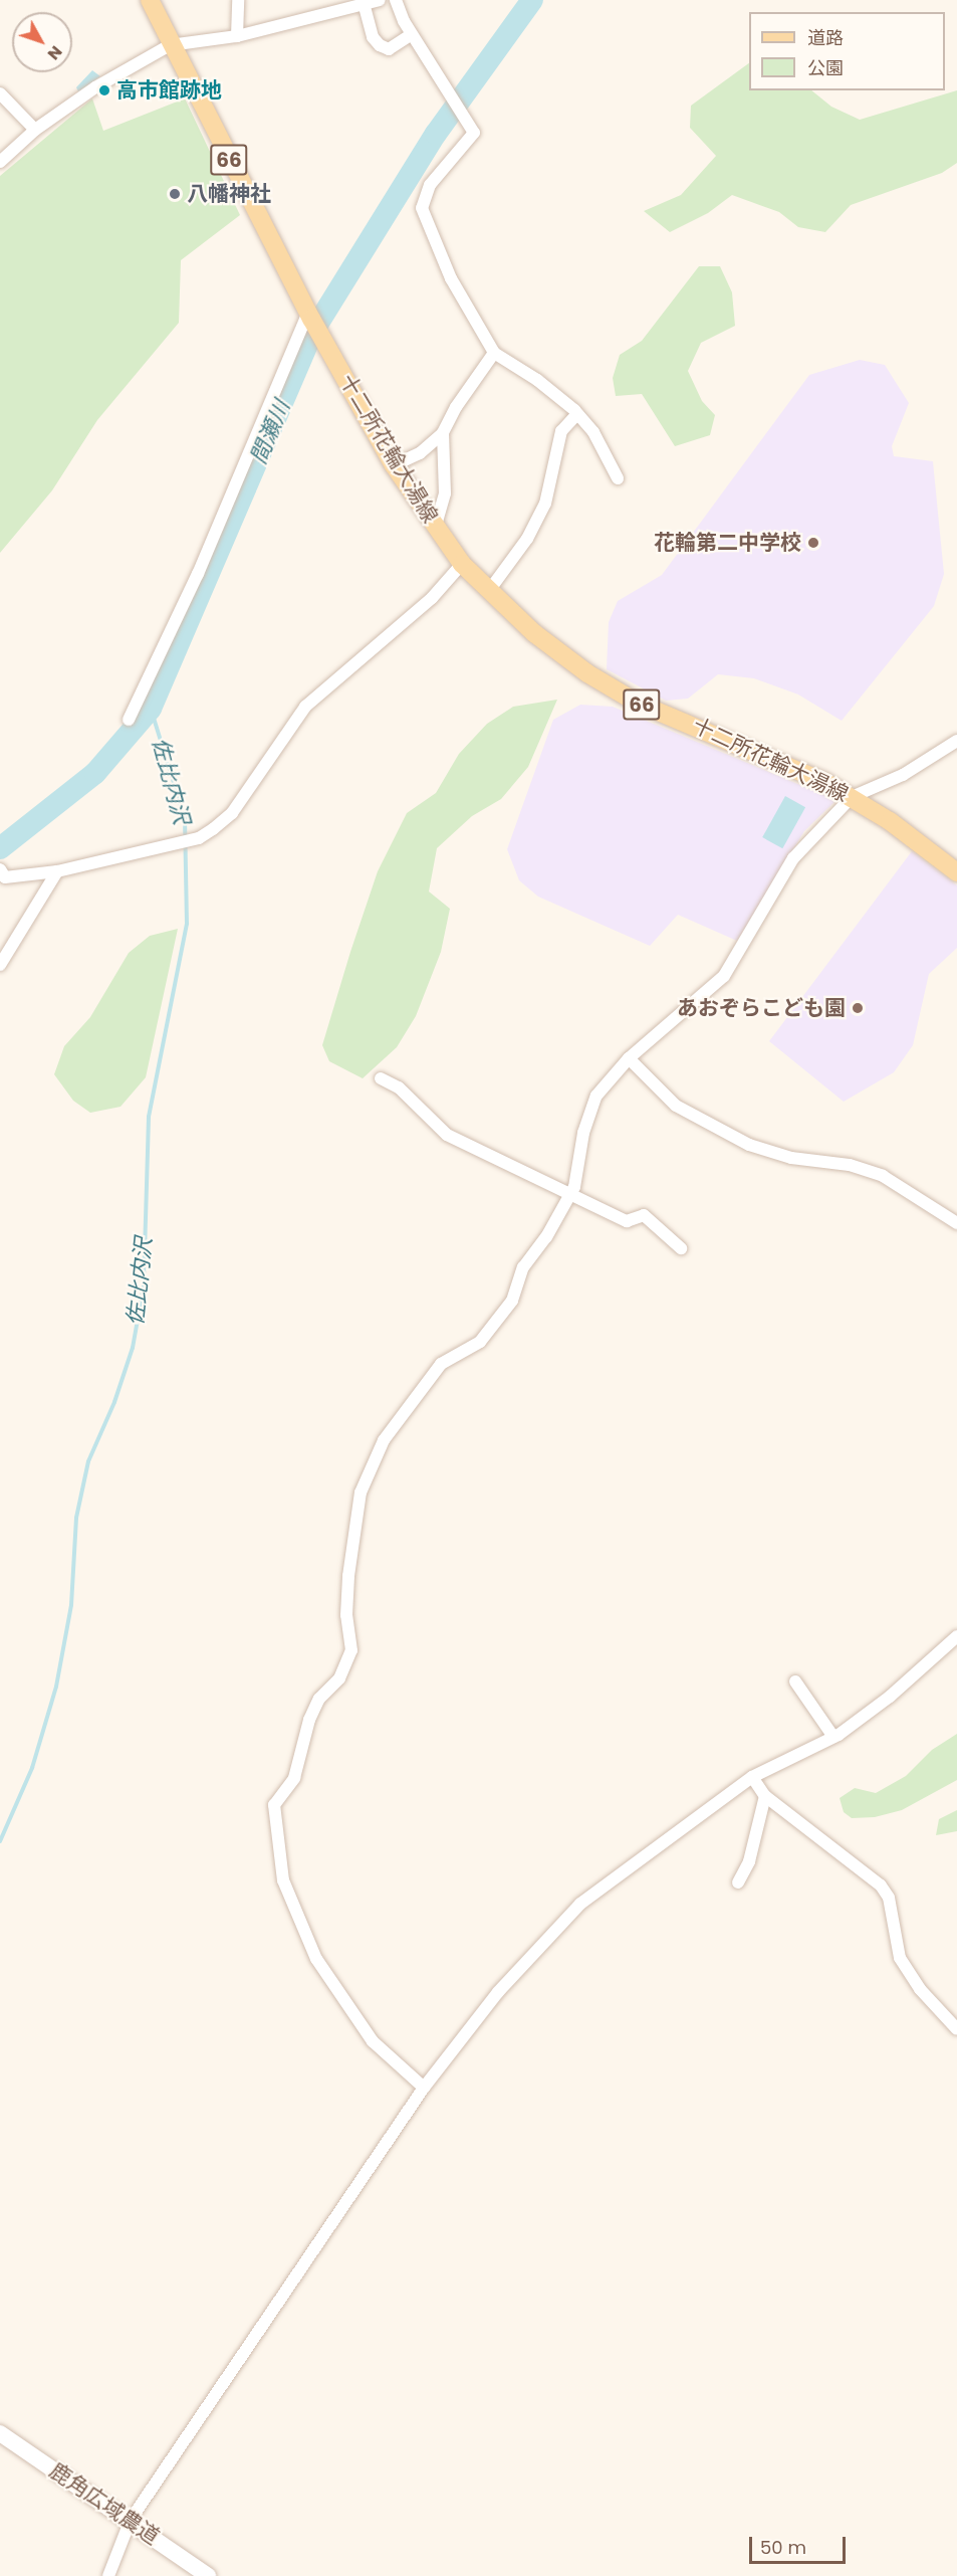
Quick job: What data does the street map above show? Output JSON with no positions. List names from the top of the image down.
{
  "streets": {
    "main road": ["66", "十二所花輪大湯線"],
    "street": ["鹿角広域農道"]
  },
  "water": ["間瀬川", "佐比内沢"],
  "places": [
    "高市館跡地",
    "八幡神社",
    "花輪第二中学校",
    "あおぞらこども園"
  ],
  "legend": ["道路", "公園"],
  "scale_bar": "50 m",
  "north": "bottom right"
}
